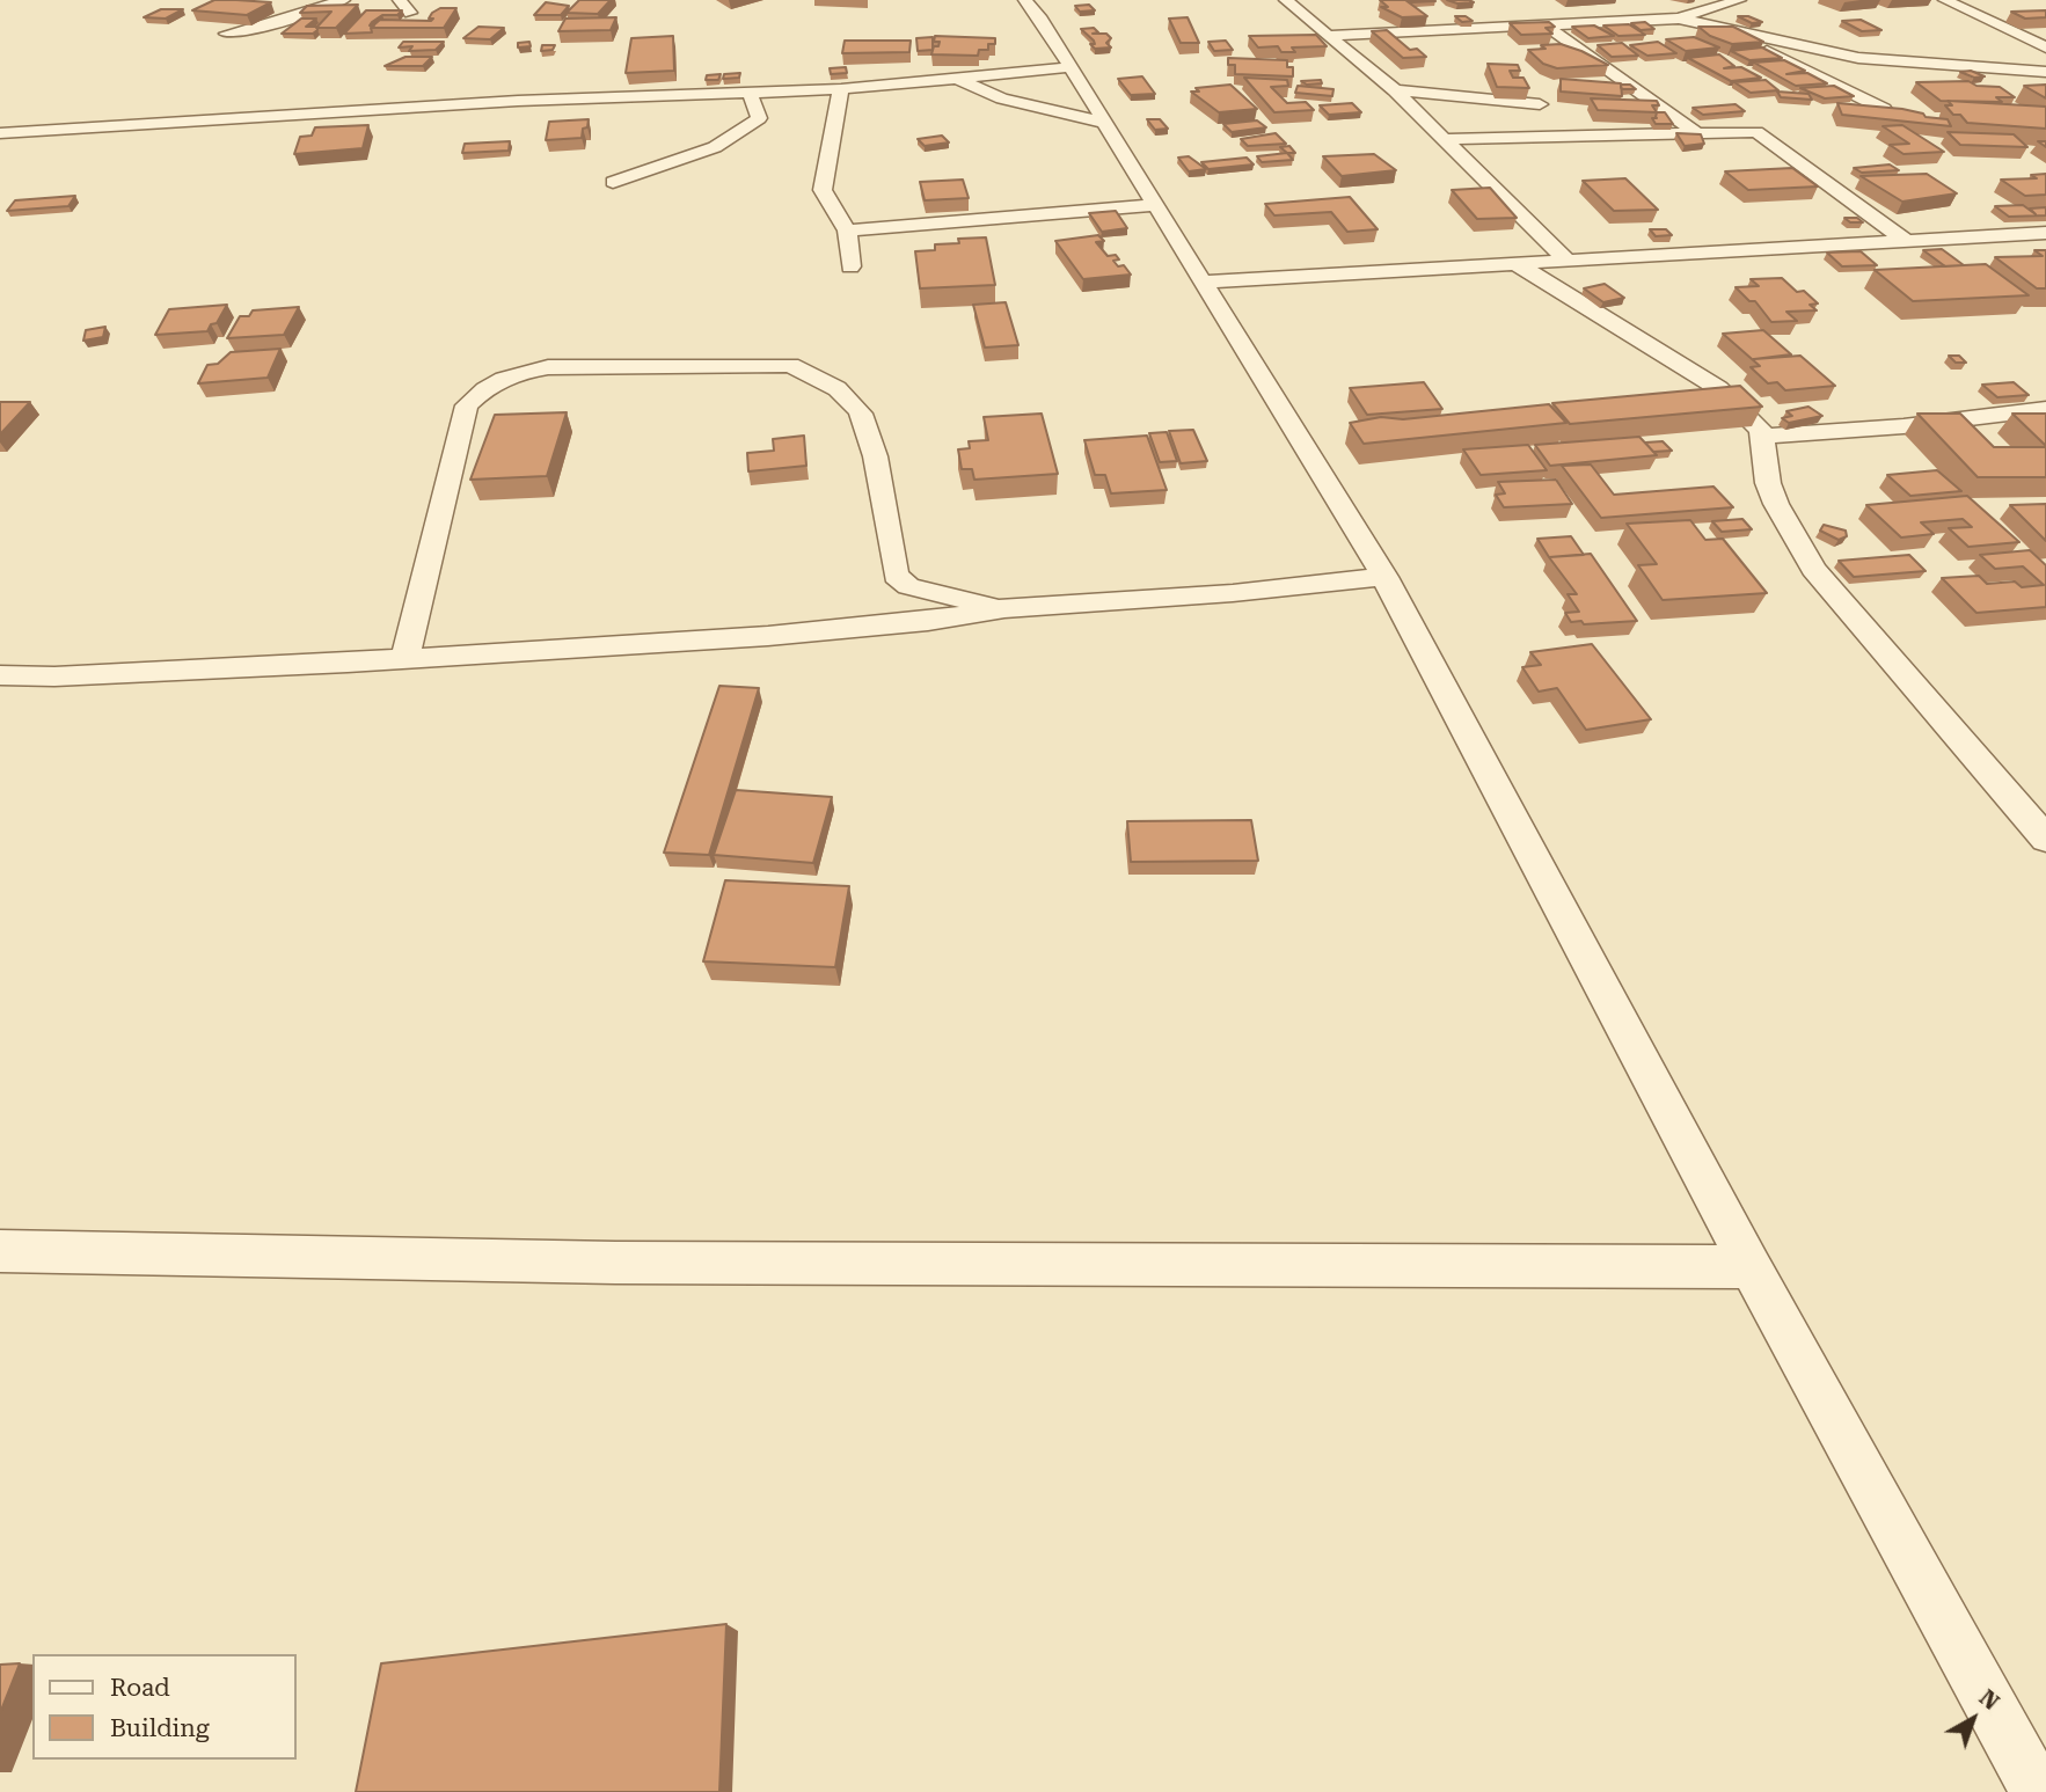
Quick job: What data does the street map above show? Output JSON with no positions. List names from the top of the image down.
{
  "legend": ["Road", "Building"],
  "north": "top right"
}
